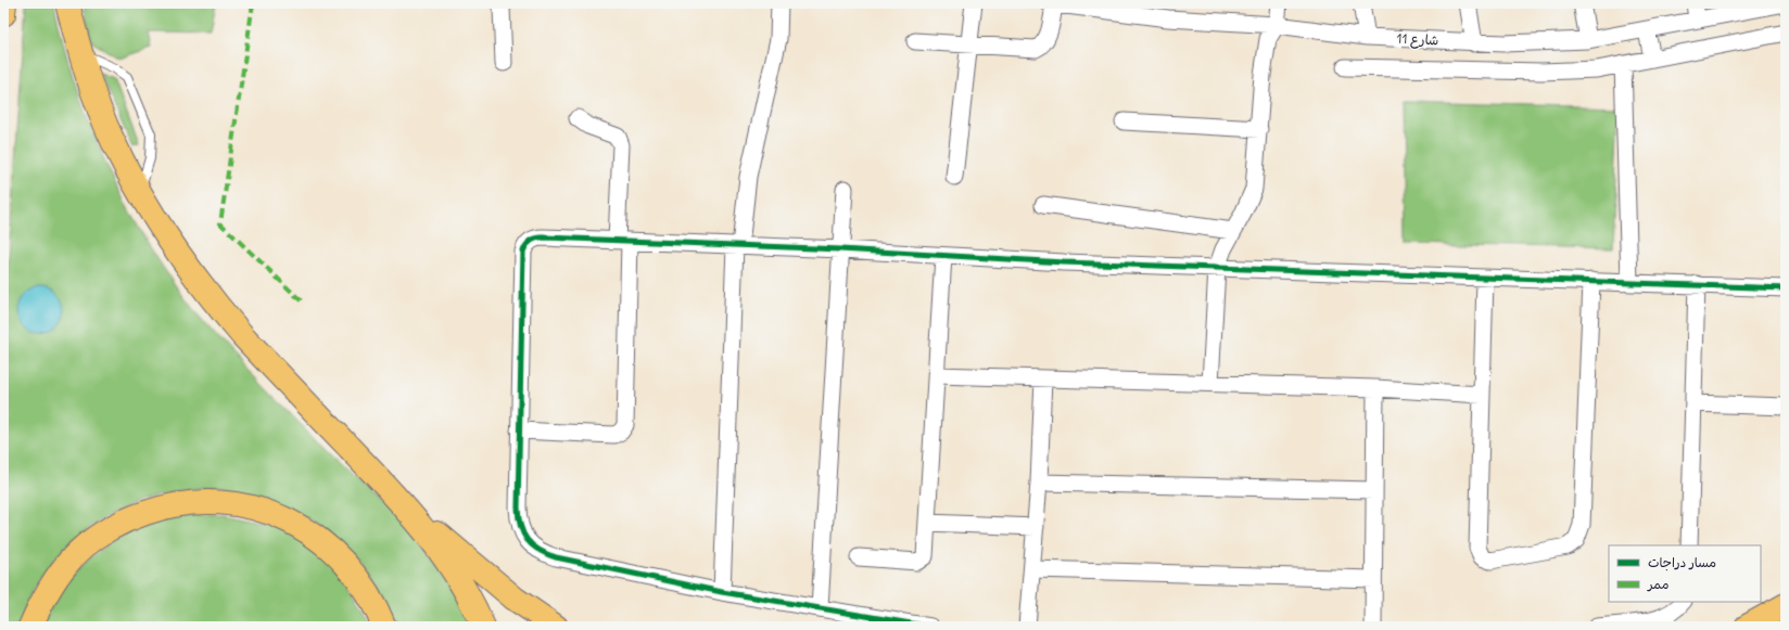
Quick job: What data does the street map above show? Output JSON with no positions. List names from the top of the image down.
{
  "streets": {
    "street": ["شارع 11"]
  },
  "legend": ["مسار دراجات", "ممر"]
}
